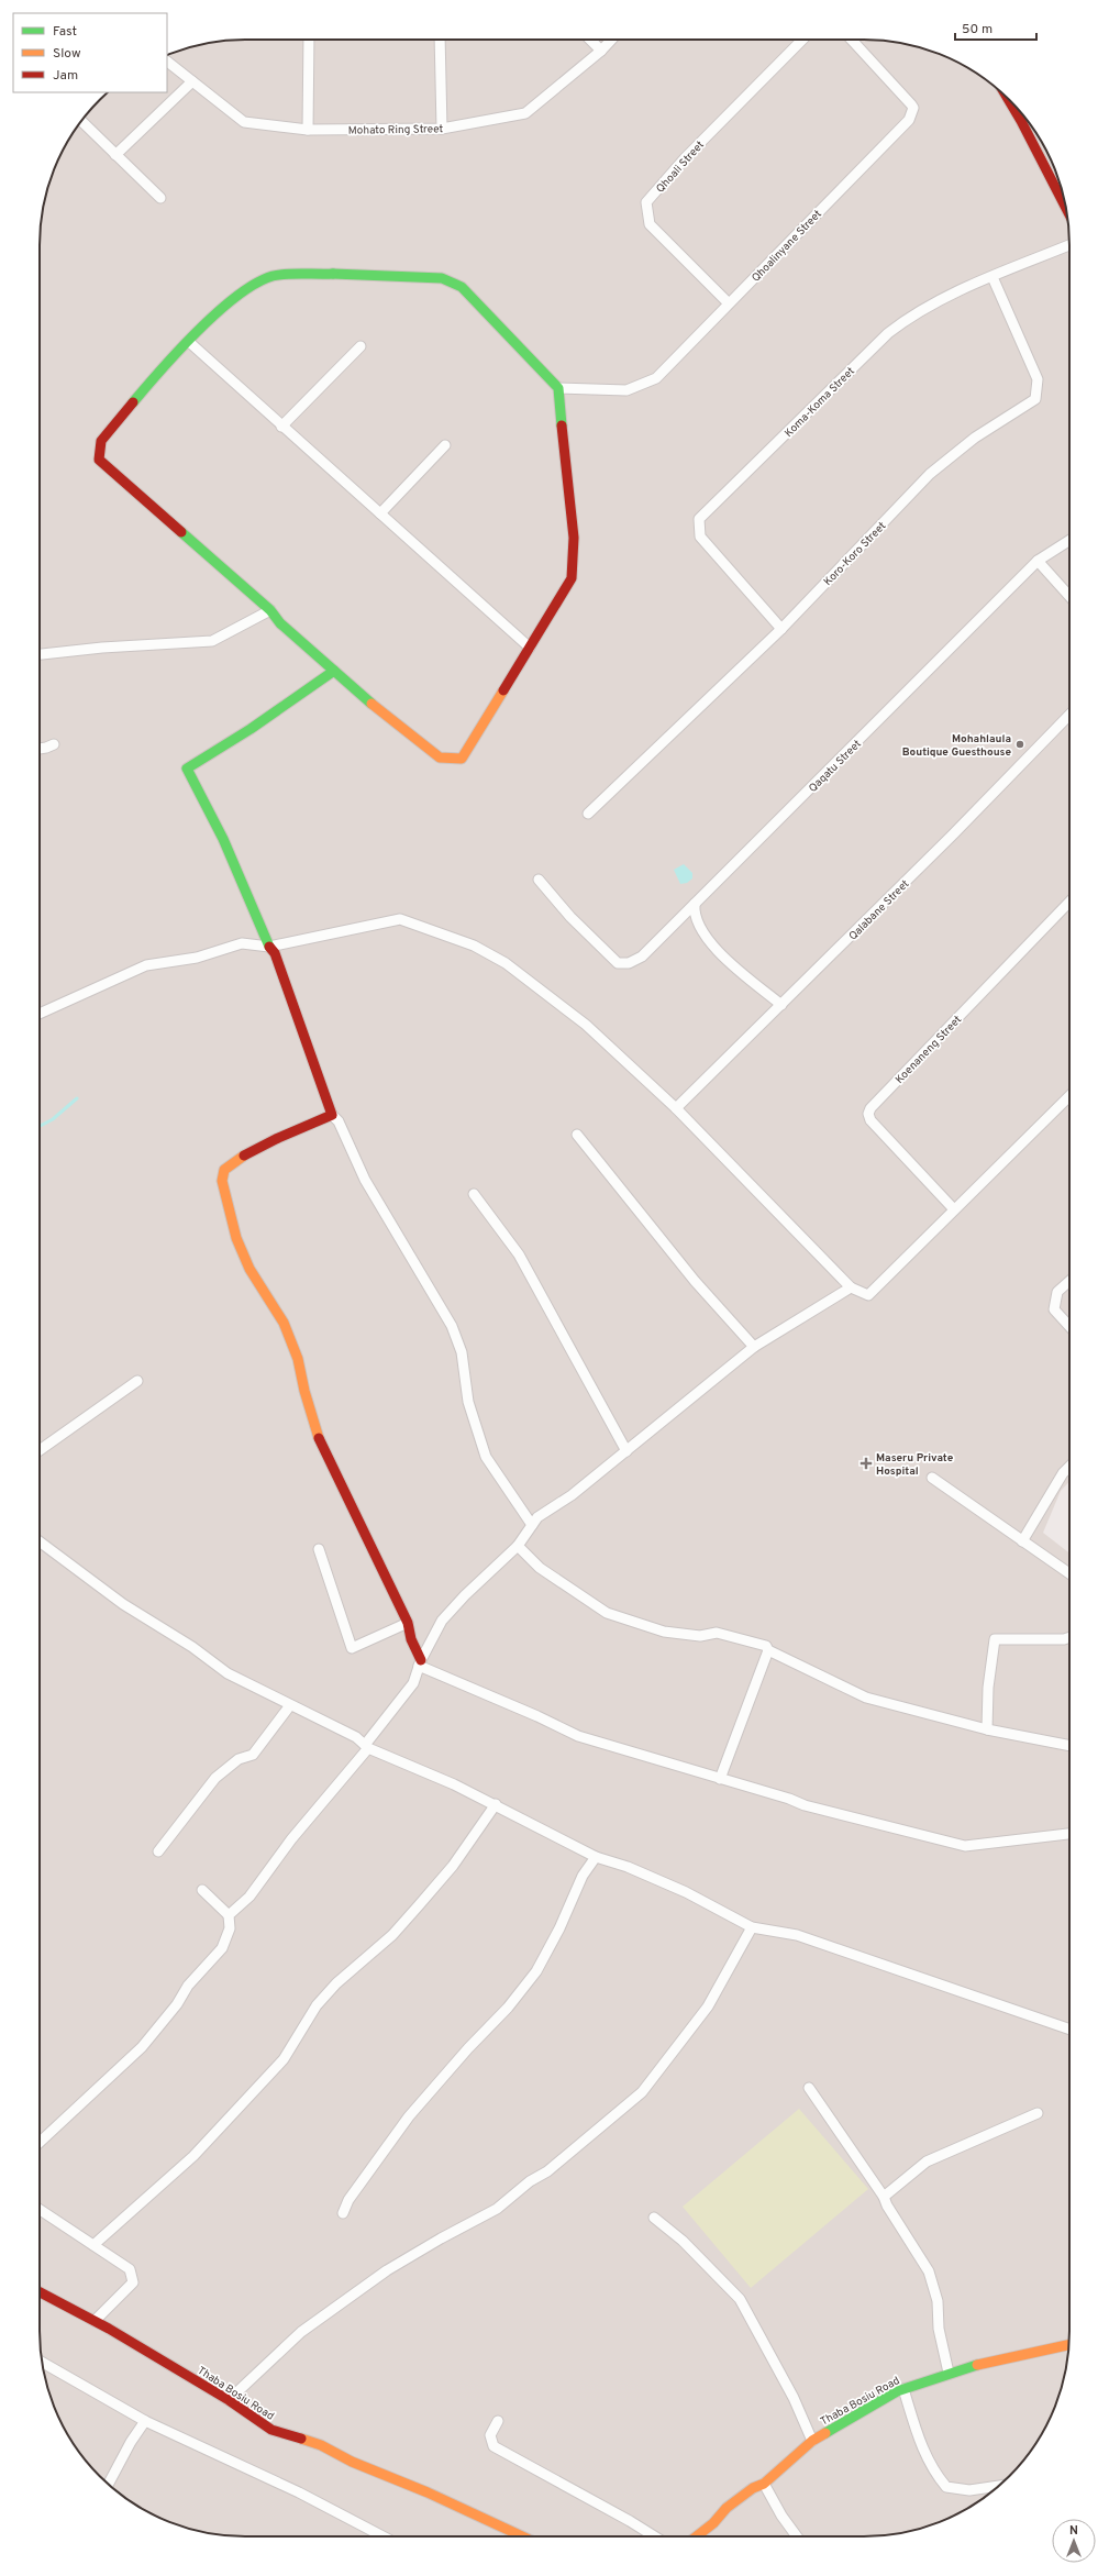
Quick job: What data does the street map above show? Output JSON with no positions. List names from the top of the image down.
{
  "streets": {
    "street": [
      "Mohato Ring Street",
      "Qhoali Street",
      "Qhoalinyane Street",
      "Koma-Koma Street",
      "Koro-Koro Street",
      "Qaqatu Street",
      "Qalabane Street",
      "Koenaneng Street",
      "Thaba Bosiu Road"
    ]
  },
  "crossings": [
    ["Qhoali Street", "Qhoalinyane Street"],
    ["Koma-Koma Street", "Koro-Koro Street"]
  ],
  "places": {
    "other": ["Mohahlaula Boutique Guesthouse"],
    "health": ["Maseru Private Hospital"]
  },
  "legend": ["Fast", "Slow", "Jam"],
  "scale_bar": "50 m",
  "north": "top"
}
